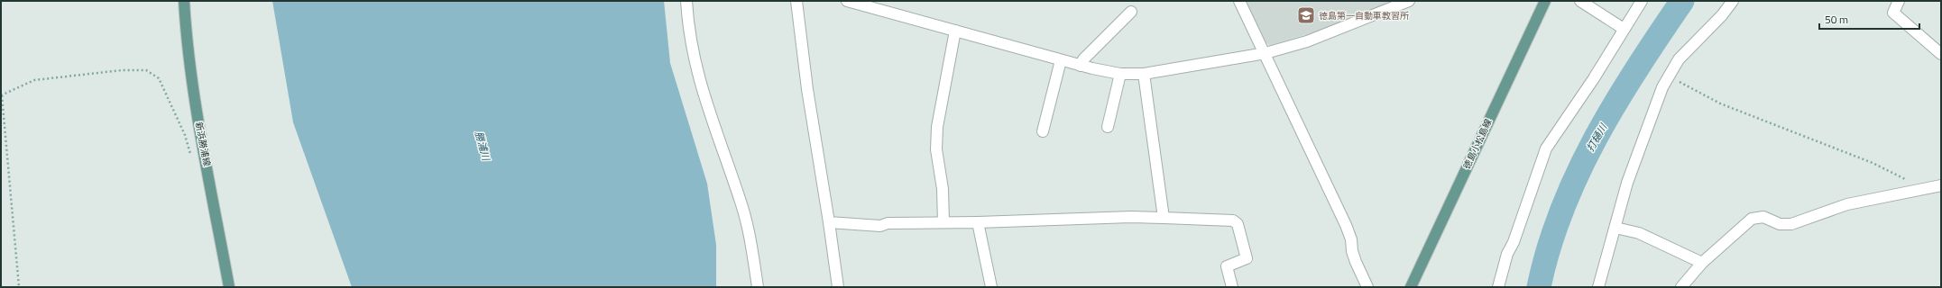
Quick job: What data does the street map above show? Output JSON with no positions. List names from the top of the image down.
{
  "streets": {
    "main road": ["新浜勝浦線", "徳島小松島線"]
  },
  "water": ["打樋川", "勝浦川"],
  "places": {
    "school or university": ["徳島第一自動車教習所"]
  },
  "scale_bar": "50 m"
}
